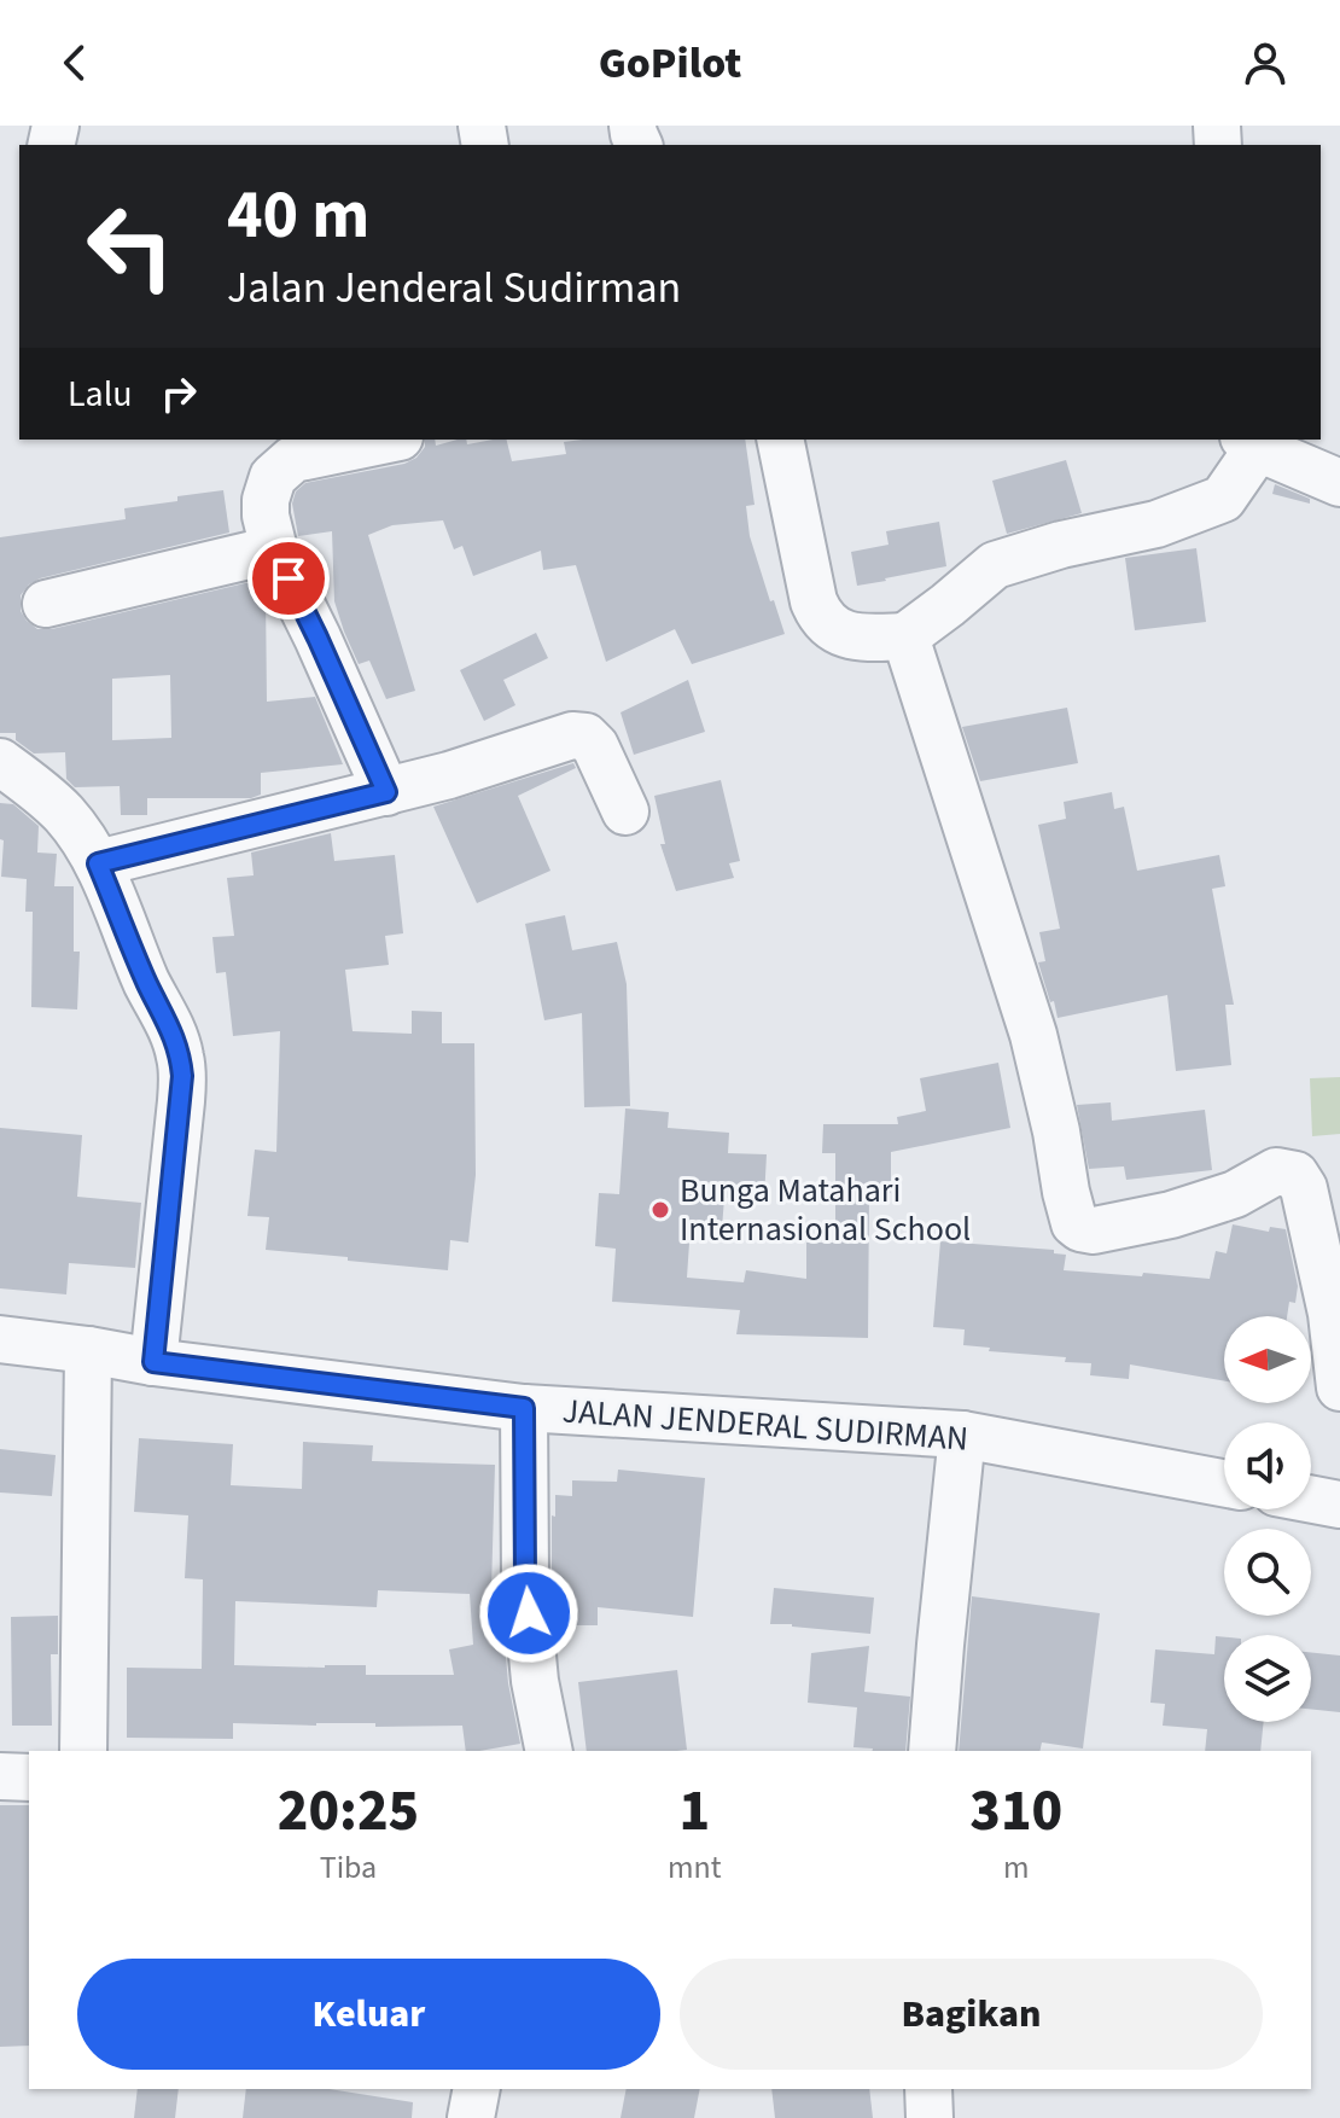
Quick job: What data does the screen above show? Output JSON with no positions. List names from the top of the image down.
{
  "streets": {
    "street": ["JALAN JENDERAL SUDIRMAN"]
  },
  "places": ["Bunga Matahari Internasional School"],
  "north": "left",
  "page": {
    "header": "GoPilot",
    "turn": ["40 m", "Jalan Jenderal Sudirman"],
    "then": "Lalu",
    "eta": [
      "20:25",
      "Tiba",
      "1",
      "mnt",
      "310",
      "m"
    ],
    "buttons": ["Keluar", "Bagikan"]
  }
}
